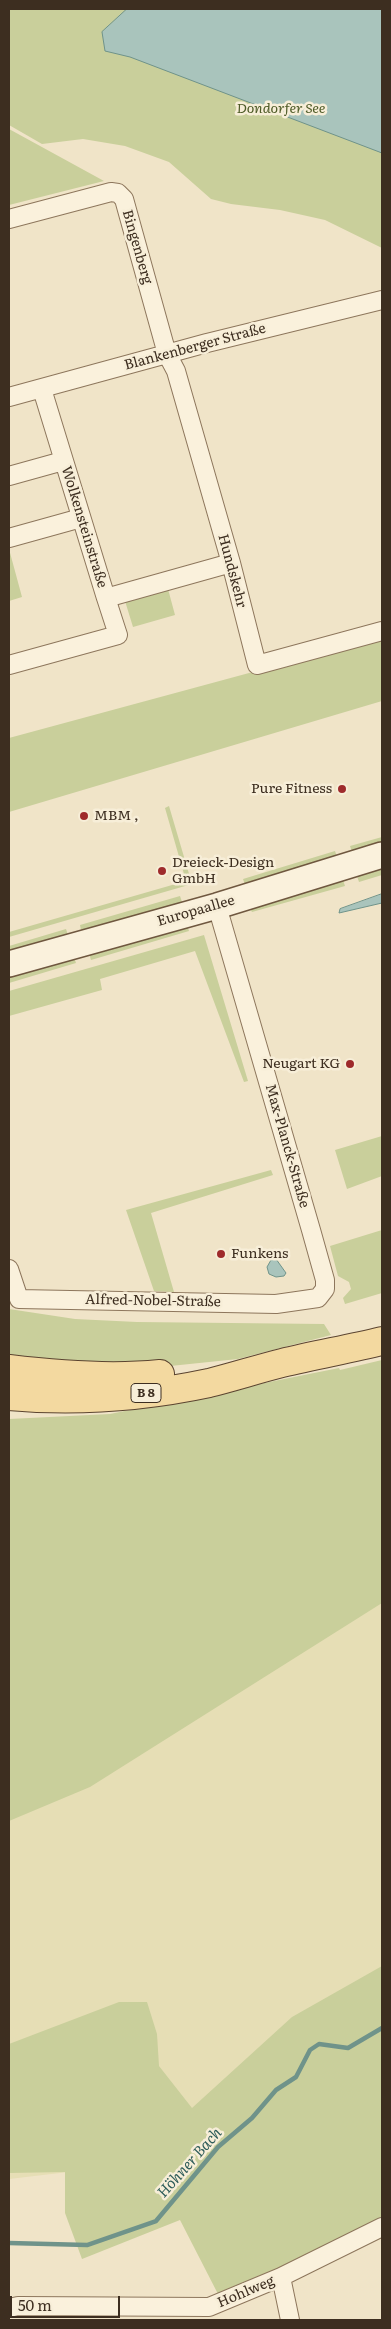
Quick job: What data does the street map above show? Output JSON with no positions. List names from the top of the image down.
{
  "streets": {
    "main road": ["Europaallee", "B 8"],
    "street": [
      "Bingenberg",
      "Blankenberger Straße",
      "Wolkensteinstraße",
      "Hundskehr",
      "Max-Planck-Straße",
      "Alfred-Nobel-Straße",
      "Hohlweg"
    ]
  },
  "crossings": [
    ["Bingenberg", "Blankenberger Straße"],
    ["Bingenberg", "Hundskehr"],
    ["Blankenberger Straße", "Wolkensteinstraße"],
    ["Blankenberger Straße", "Hundskehr"],
    ["Wolkensteinstraße", "Hundskehr"],
    ["Europaallee", "Max-Planck-Straße"],
    ["Max-Planck-Straße", "Alfred-Nobel-Straße"]
  ],
  "water": ["Höhner Bach"],
  "parks": ["Dondorfer See"],
  "places": [
    "Pure Fitness",
    "MBM ,",
    "Dreieck-Design GmbH",
    "Neugart KG",
    "Funkens"
  ],
  "scale_bar": "50 m"
}
